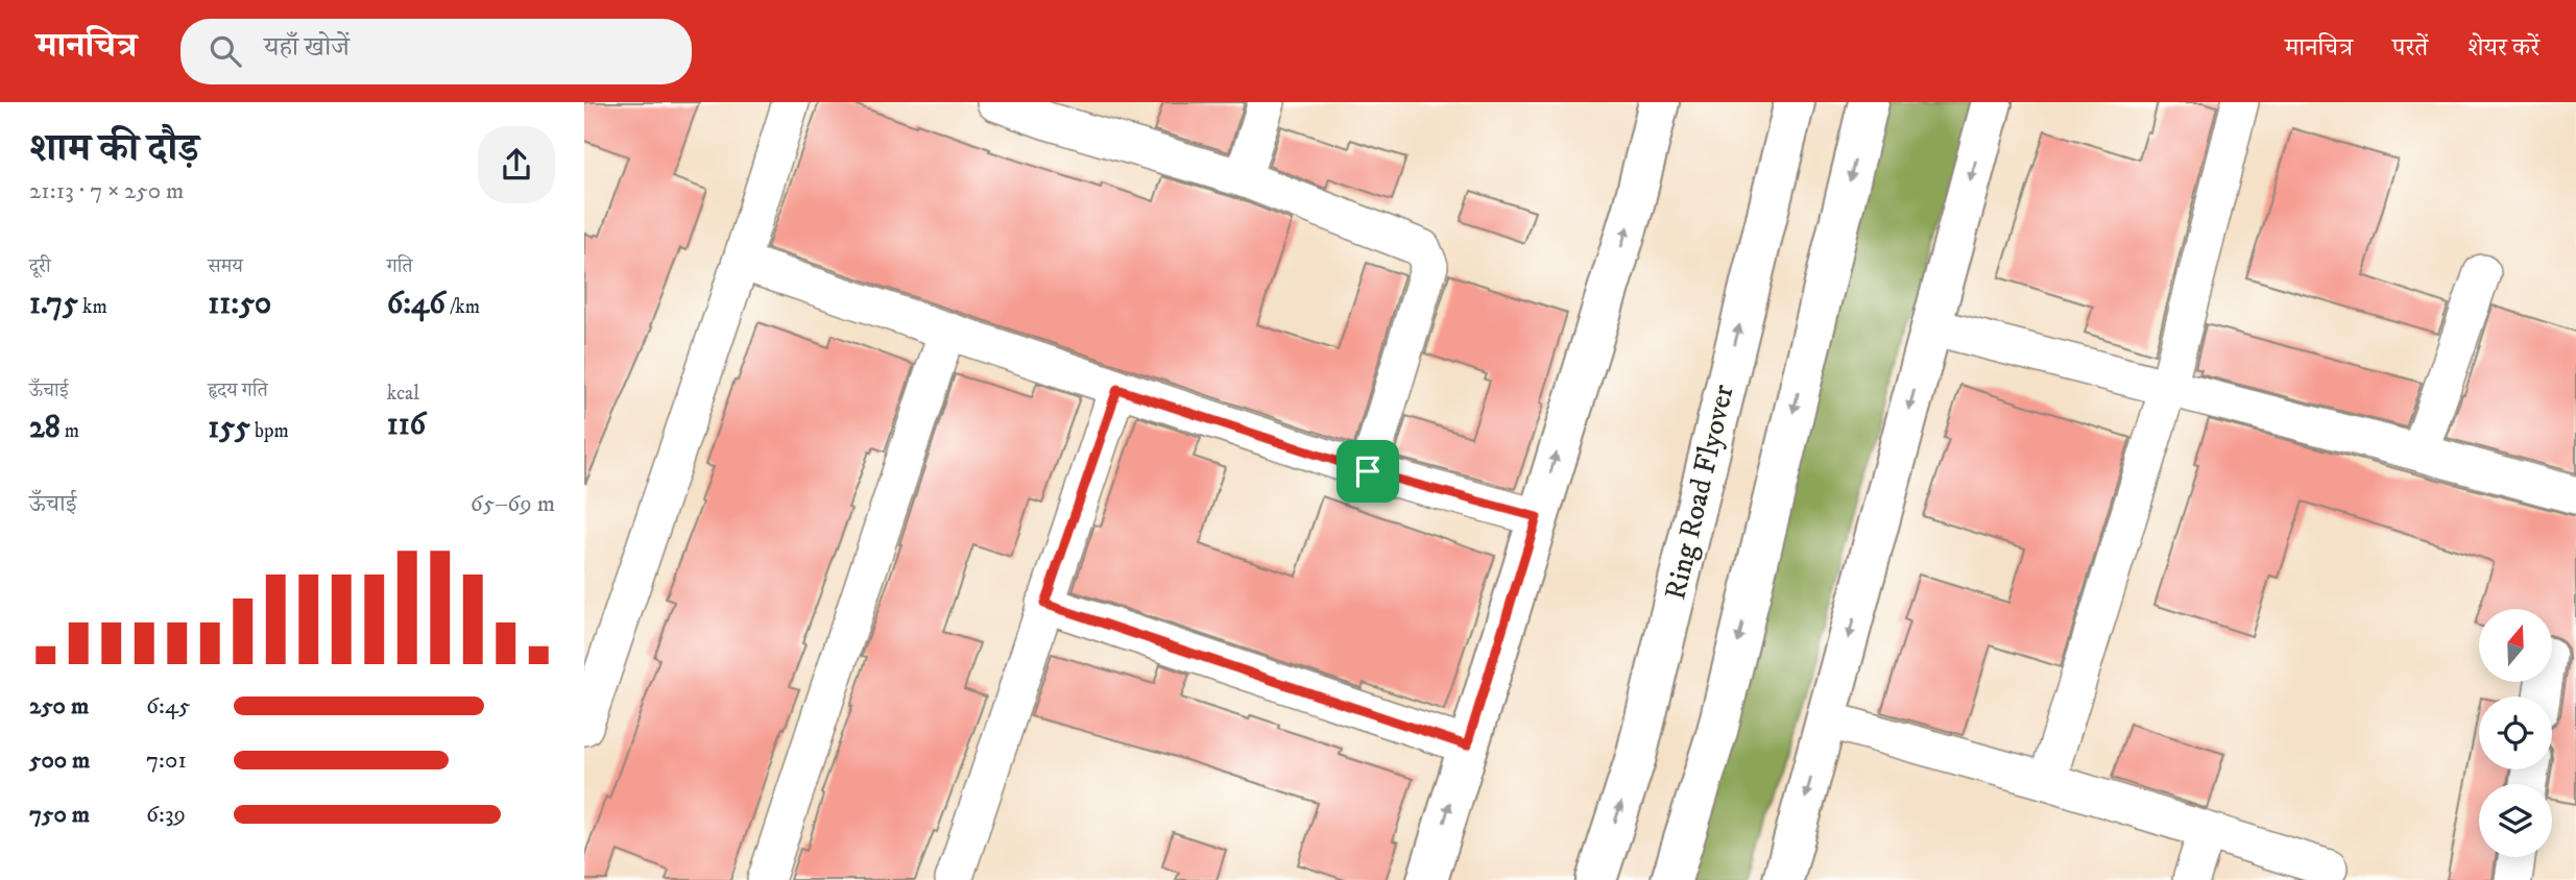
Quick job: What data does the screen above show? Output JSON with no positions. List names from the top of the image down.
{
  "streets": {
    "street": ["Ring Road Flyover"]
  },
  "north": "top",
  "page": {
    "header": "मानचित्र",
    "search": "यहाँ खोजें",
    "nav": ["मानचित्र", "परतें", "शेयर करें"],
    "heading": ["शाम की दौड़", "21:13 · 7 × 250 m"],
    "stats": [
      ["दूरी", "1.75 km"],
      ["समय", "11:50"],
      ["गति", "6:46 /km"],
      ["ऊँचाई", "28 m"],
      ["हृदय गति", "155 bpm"],
      ["kcal", "116"]
    ],
    "chart": ["ऊँचाई", "65–69 m"],
    "list": [
      {
        "name": "250 m",
        "note": "6:45"
      },
      {
        "name": "500 m",
        "note": "7:01"
      },
      {
        "name": "750 m",
        "note": "6:39"
      }
    ]
  }
}
